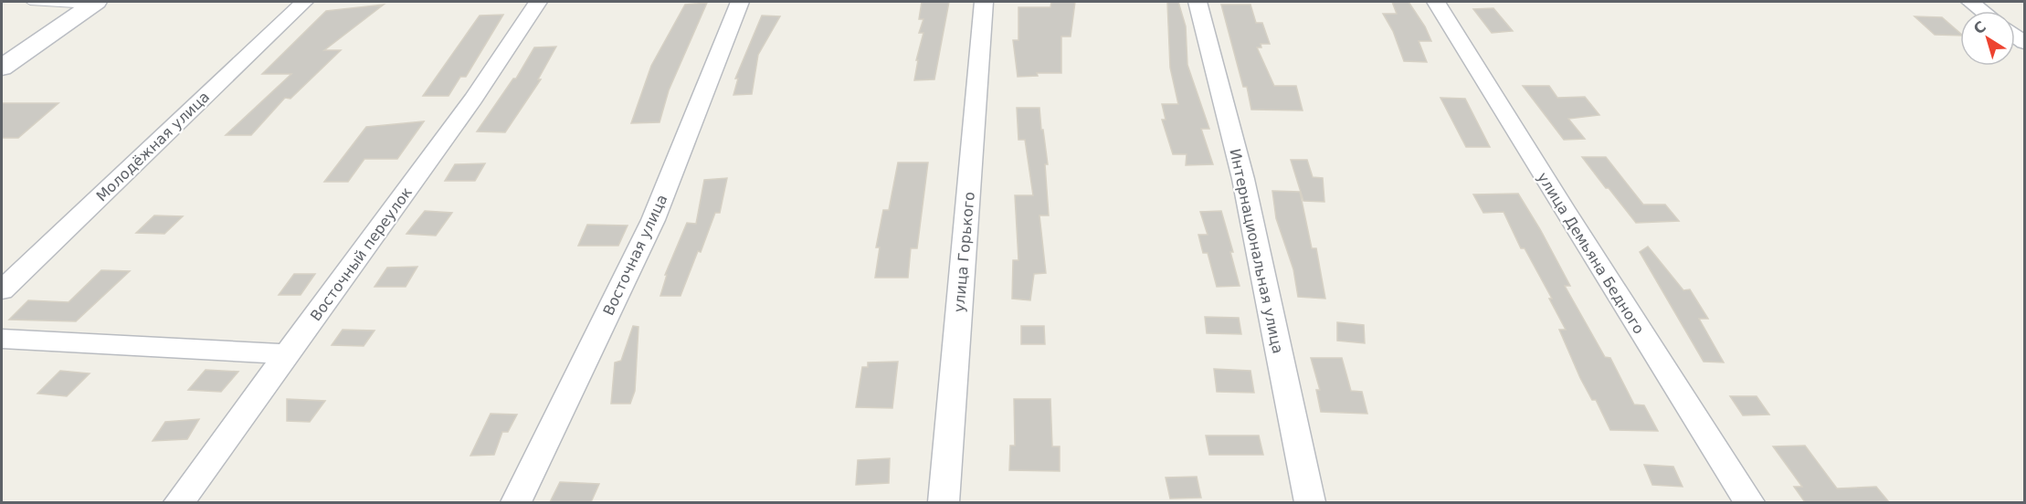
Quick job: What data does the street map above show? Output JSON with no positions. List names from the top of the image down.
{
  "streets": {
    "street": [
      "Молодёжная улица",
      "Интернациональная улица",
      "улица Горького",
      "улица Демьяна Бедного",
      "Восточный переулок",
      "Восточная улица"
    ]
  },
  "north": "top left"
}
